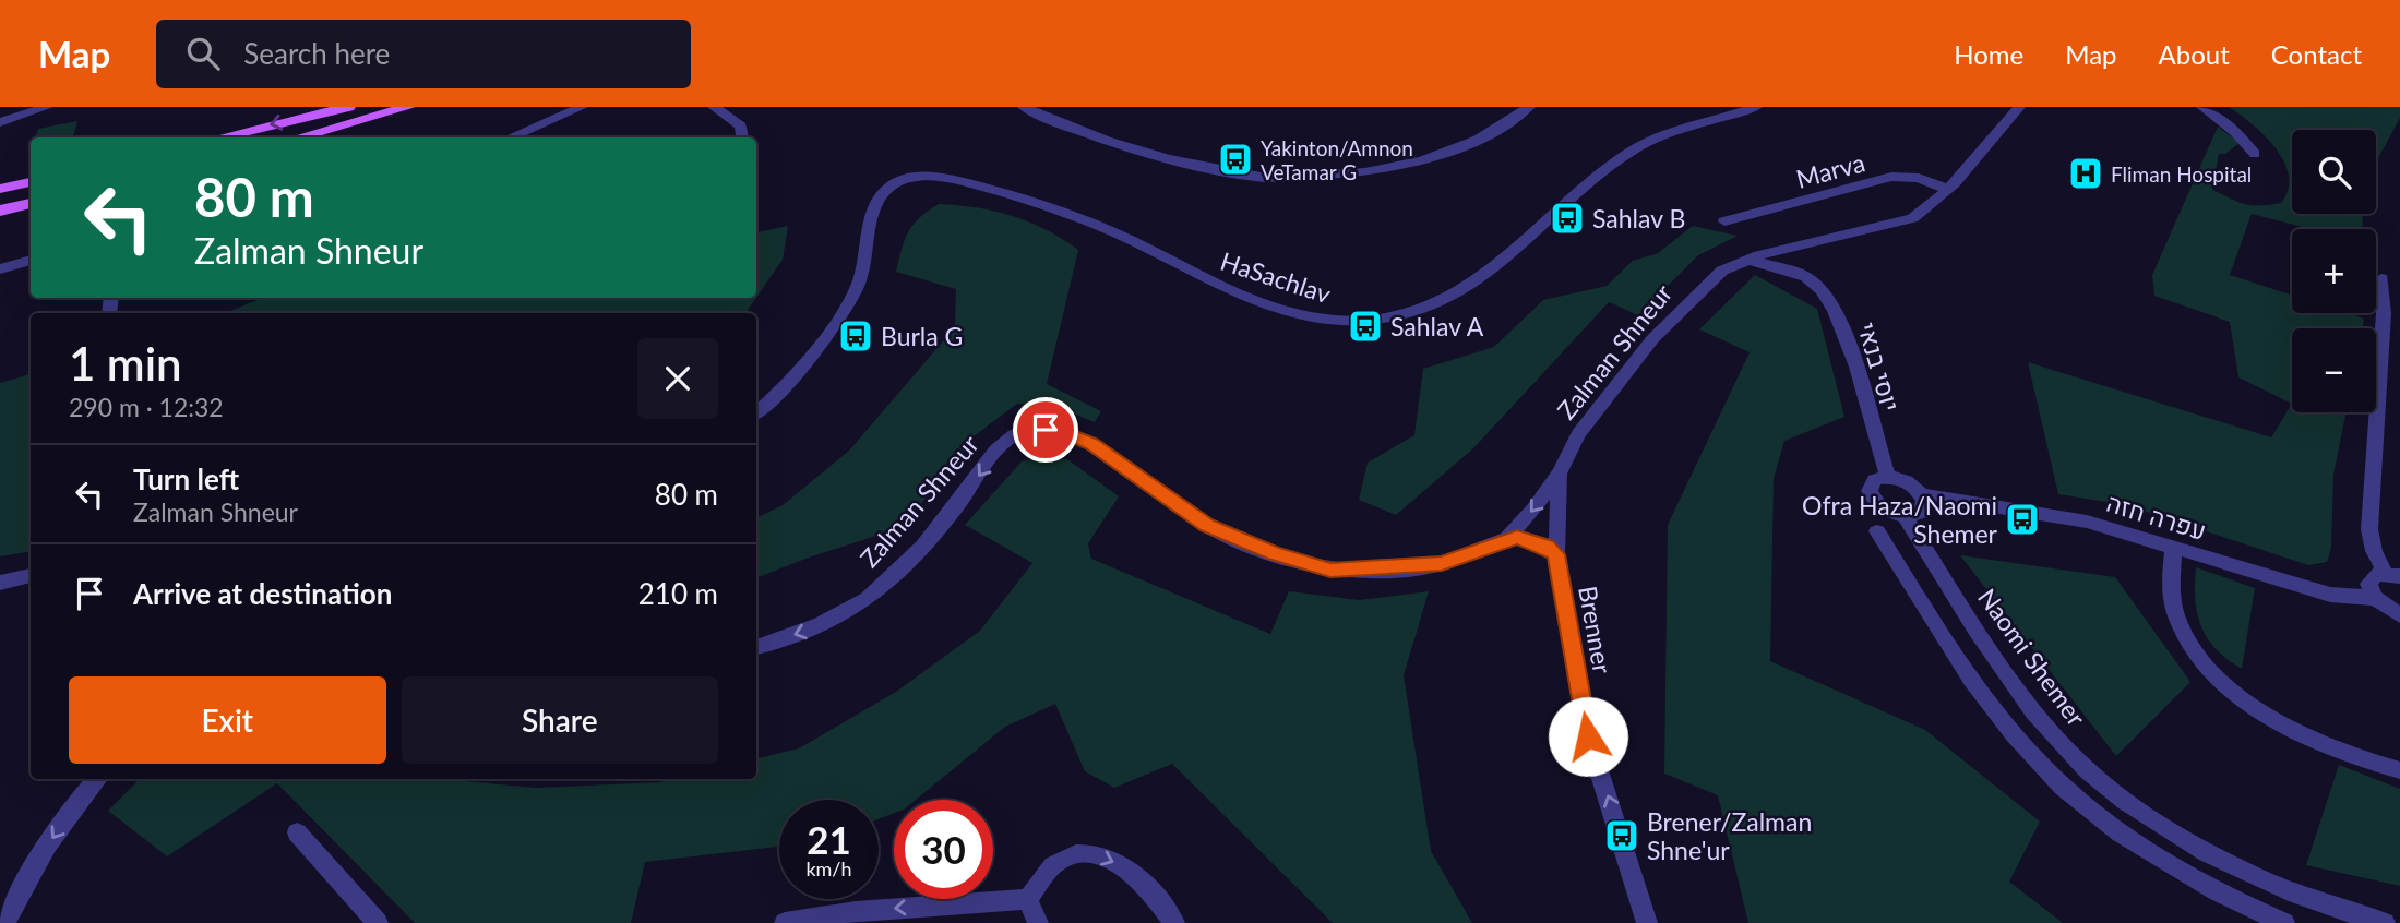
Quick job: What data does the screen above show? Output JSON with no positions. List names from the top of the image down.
{
  "streets": {
    "street": [
      "Marva",
      "HaSachlav",
      "Zalman Shneur",
      "יוסי בנאי",
      "עפרה חזה",
      "Brenner",
      "Naomi Shemer"
    ]
  },
  "crossings": [
    ["Marva", "Zalman Shneur"],
    ["Zalman Shneur", "יוסי בנאי"],
    ["Zalman Shneur", "Brenner"],
    ["יוסי בנאי", "עפרה חזה"],
    ["יוסי בנאי", "Naomi Shemer"],
    ["עפרה חזה", "Naomi Shemer"]
  ],
  "one_way": ["Zalman Shneur", "Brenner"],
  "places": {
    "bus stop": [
      "Yakinton/Amnon VeTamar G",
      "Sahlav B",
      "Sahlav A",
      "Burla G",
      "Ofra Haza/Naomi Shemer",
      "Brener/Zalman Shne'ur"
    ],
    "hospital": ["Fliman Hospital"]
  },
  "page": {
    "header": "Map",
    "search": "Search here",
    "nav": [
      "Home",
      "Map",
      "About",
      "Contact"
    ],
    "map_buttons": ["+", "−"],
    "turn": ["80 m", "Zalman Shneur"],
    "heading": ["1 min", "290 m · 12:32"],
    "list": [
      {
        "name": "Turn left",
        "note": "Zalman Shneur",
        "value": "80 m"
      },
      {
        "name": "Arrive at destination",
        "value": "210 m"
      }
    ],
    "buttons": ["Exit", "Share"],
    "speed": "21 km/h",
    "limit": "30"
  }
}
